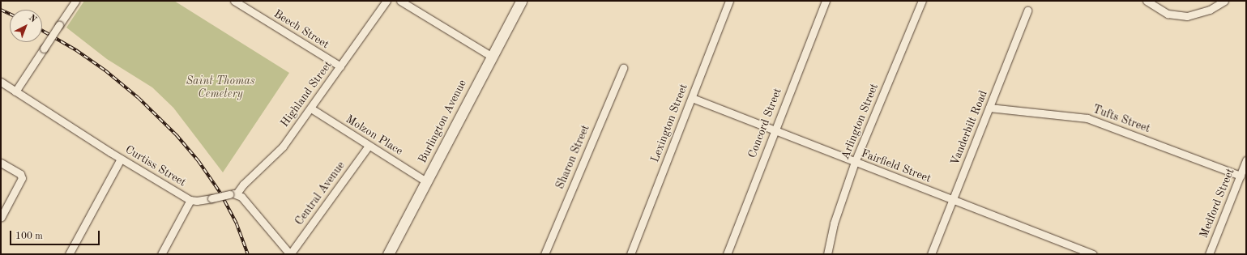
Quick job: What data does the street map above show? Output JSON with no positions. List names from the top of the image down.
{
  "streets": {
    "main road": ["Burlington Avenue"],
    "street": [
      "Beech Street",
      "Highland Street",
      "Tufts Street",
      "Arlington Street",
      "Lexington Street",
      "Concord Street",
      "Vanderbilt Road",
      "Molzon Place",
      "Sharon Street",
      "Curtiss Street",
      "Fairfield Street",
      "Central Avenue",
      "Medford Street"
    ]
  },
  "crossings": [
    ["Beech Street", "Highland Street"],
    ["Highland Street", "Molzon Place"],
    ["Highland Street", "Curtiss Street"],
    ["Tufts Street", "Vanderbilt Road"],
    ["Tufts Street", "Medford Street"],
    ["Burlington Avenue", "Molzon Place"],
    ["Arlington Street", "Fairfield Street"],
    ["Lexington Street", "Fairfield Street"],
    ["Concord Street", "Fairfield Street"],
    ["Vanderbilt Road", "Fairfield Street"],
    ["Molzon Place", "Central Avenue"]
  ],
  "parks": ["Saint Thomas Cemetery"],
  "scale_bar": "100 m",
  "north": "top right"
}
